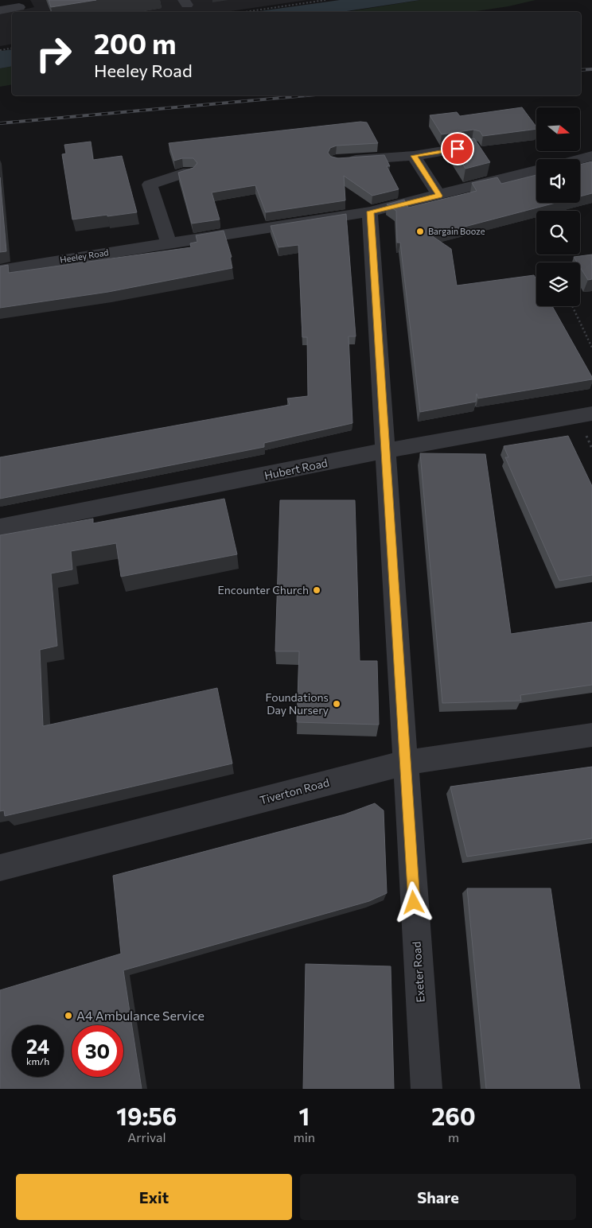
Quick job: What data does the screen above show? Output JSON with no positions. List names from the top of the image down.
{
  "streets": {
    "street": [
      "Heeley Road",
      "Hubert Road",
      "Tiverton Road",
      "Exeter Road"
    ]
  },
  "crossings": [
    ["Heeley Road", "Exeter Road"],
    ["Hubert Road", "Exeter Road"],
    ["Tiverton Road", "Exeter Road"]
  ],
  "places": [
    "Bargain Booze",
    "Encounter Church",
    "Foundations Day Nursery",
    "A4 Ambulance Service"
  ],
  "north": "right",
  "page": {
    "turn": ["200 m", "Heeley Road"],
    "speed": "24 km/h",
    "limit": "30",
    "eta": [
      "19:56",
      "Arrival",
      "1",
      "min",
      "260",
      "m"
    ],
    "buttons": ["Exit", "Share"]
  }
}
